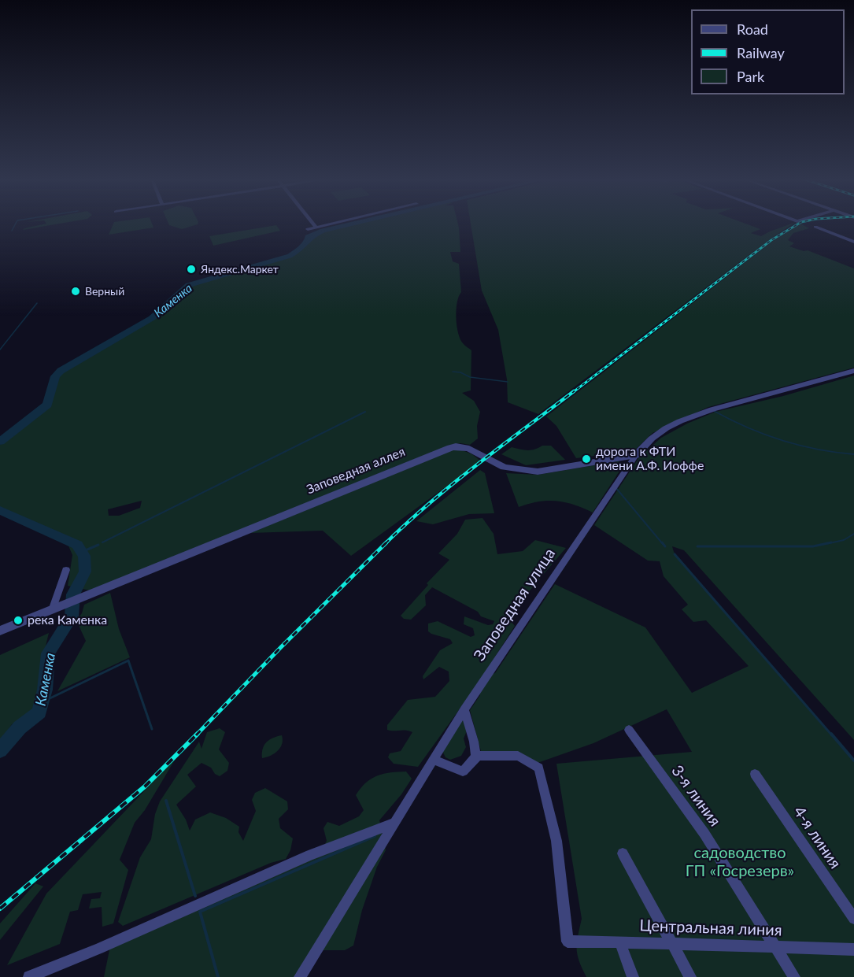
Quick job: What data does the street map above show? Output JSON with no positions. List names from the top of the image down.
{
  "streets": {
    "street": [
      "Заповедная аллея",
      "Заповедная улица",
      "3-я линия",
      "4-я линия",
      "Центральная линия"
    ]
  },
  "crossings": [
    ["Заповедная аллея", "Заповедная улица"],
    ["3-я линия", "Центральная линия"]
  ],
  "water": ["Каменка"],
  "parks": ["садоводство ГП «Госрезерв»"],
  "places": [
    "Яндекс.Маркет",
    "Верный",
    "дорога к ФТИ имени А.Ф. Иоффе",
    "река Каменка"
  ],
  "legend": ["Road", "Railway", "Park"]
}
